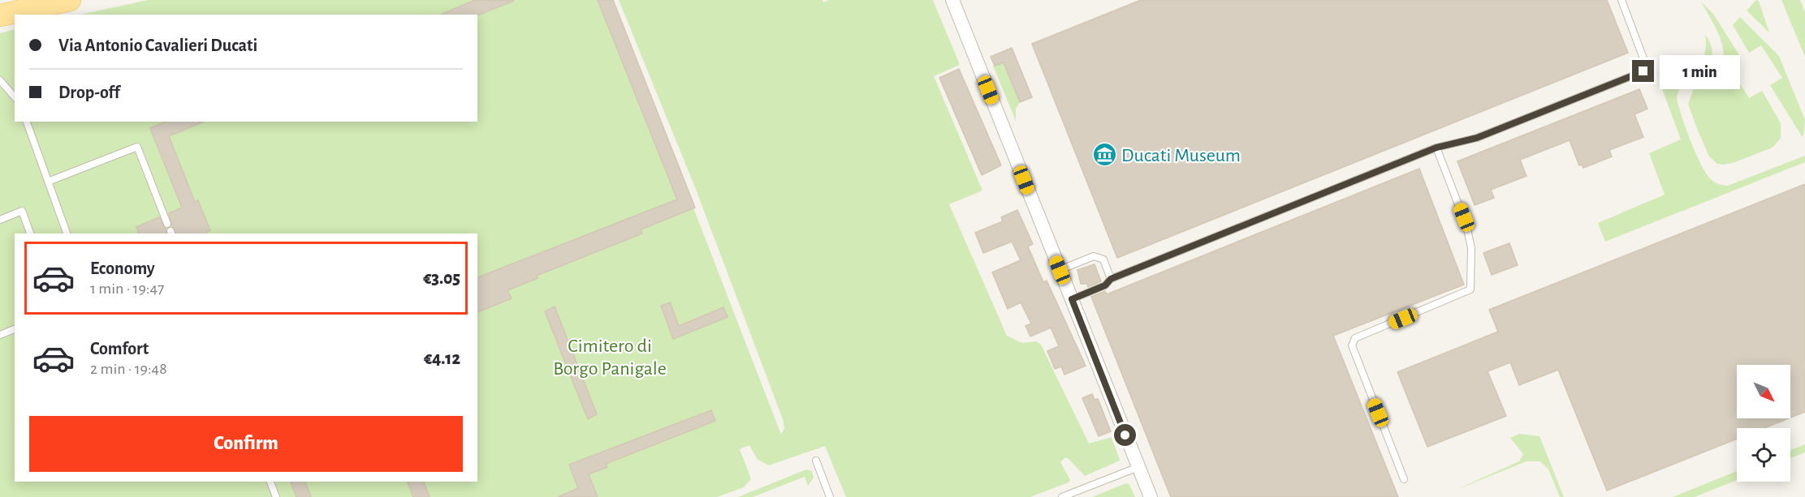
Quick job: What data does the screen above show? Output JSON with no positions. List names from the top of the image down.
{
  "parks": ["Cimitero di Borgo Panigale"],
  "places": {
    "museum": ["Ducati Museum"]
  },
  "north": "bottom right",
  "page": {
    "banner": ["Via Antonio Cavalieri Ducati", "Drop-off"],
    "bubble": "1 min",
    "list": [
      {
        "name": "Economy",
        "note": "1 min · 19:47",
        "value": "€3.05"
      },
      {
        "name": "Comfort",
        "note": "2 min · 19:48",
        "value": "€4.12"
      }
    ],
    "buttons": "Confirm"
  }
}
